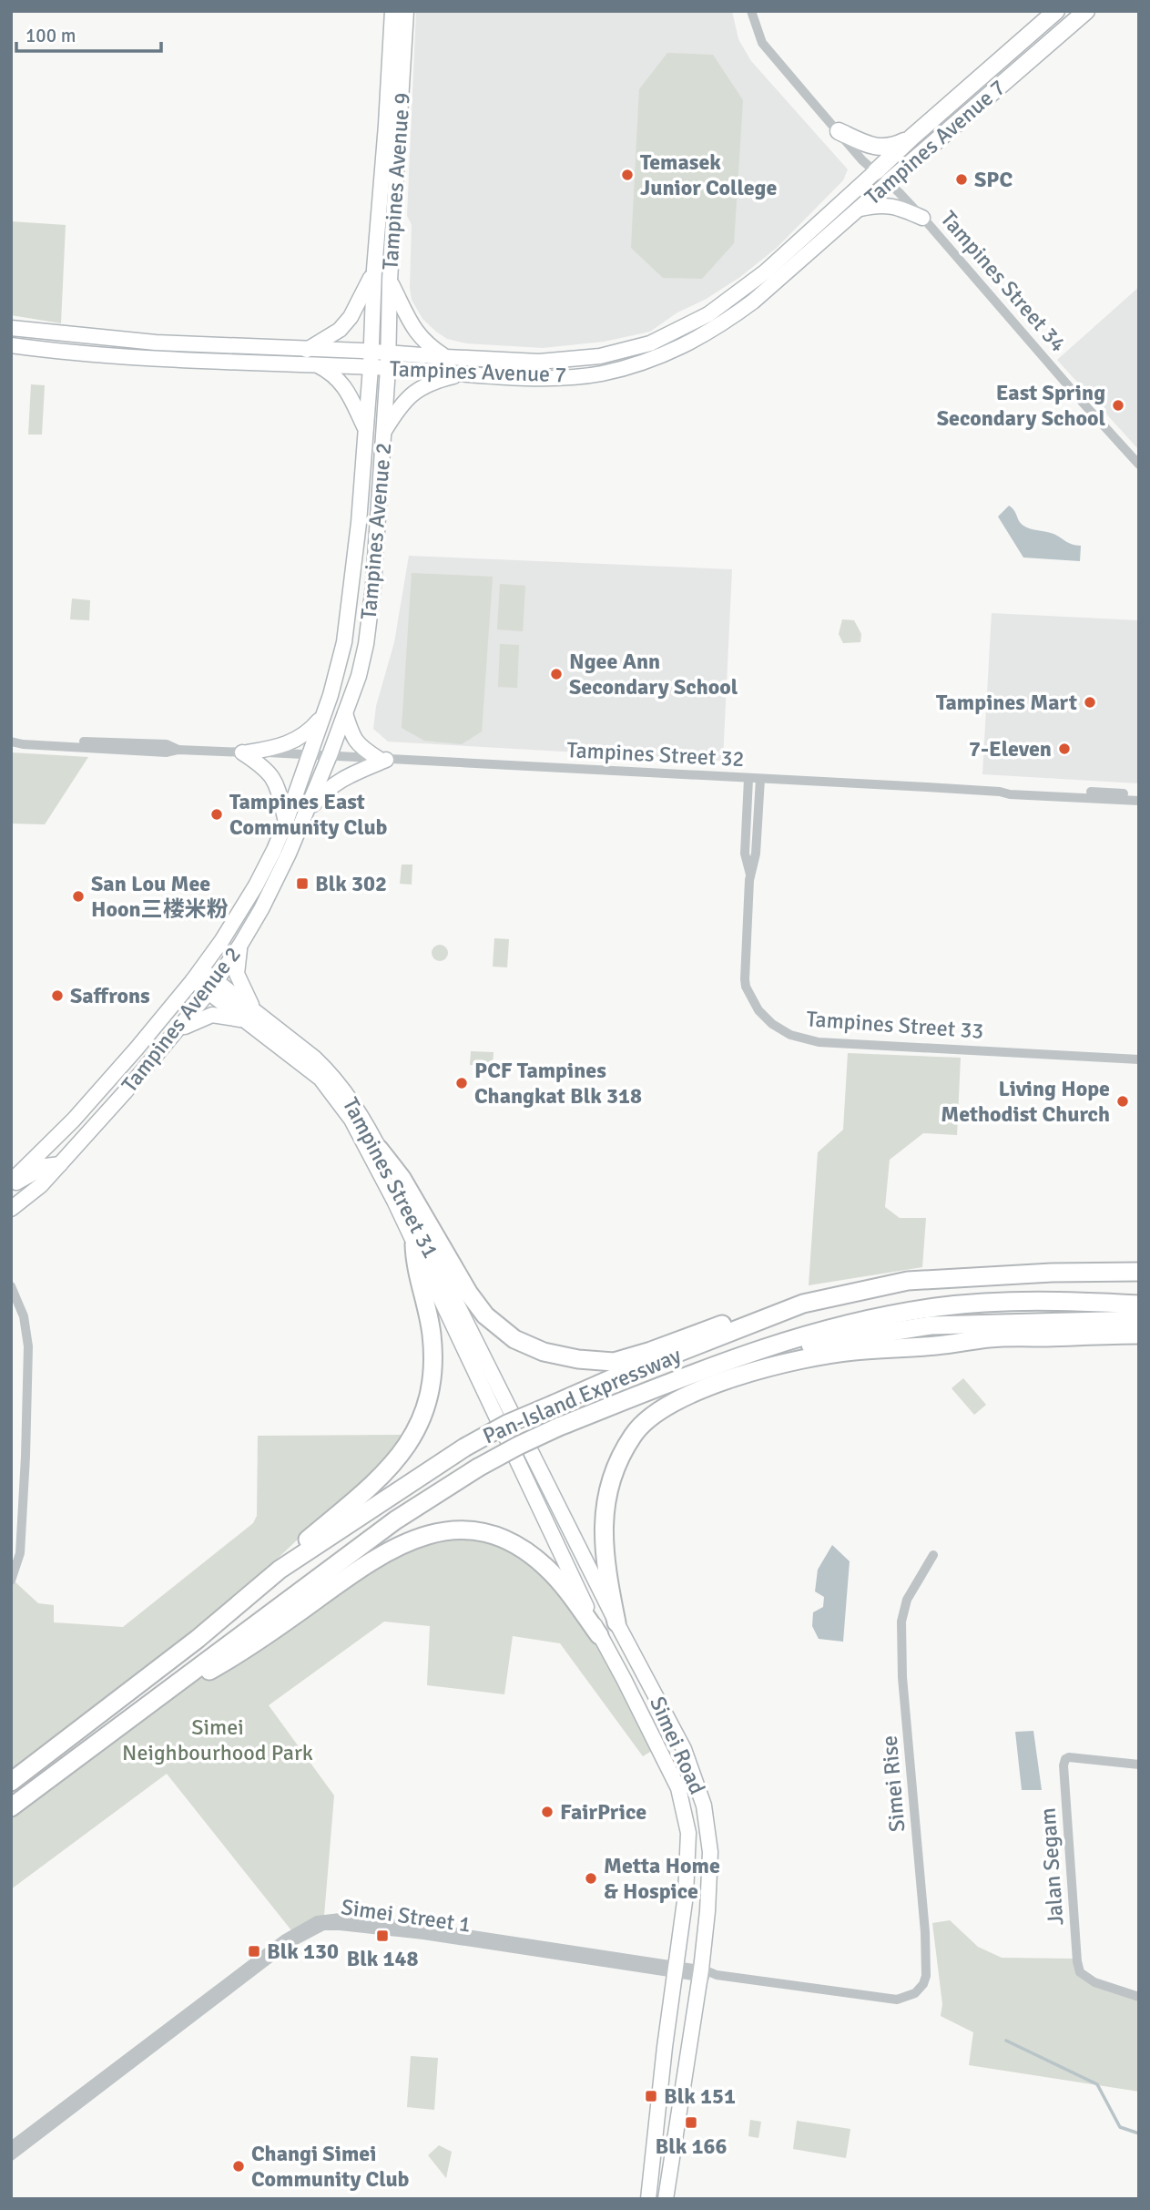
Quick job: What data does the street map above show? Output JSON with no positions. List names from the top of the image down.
{
  "streets": {
    "highway": ["Pan-Island Expressway"],
    "main road": [
      "Tampines Avenue 7",
      "Tampines Avenue 9",
      "Tampines Avenue 2",
      "Tampines Street 31",
      "Simei Road"
    ],
    "street": [
      "Tampines Street 34",
      "Tampines Street 32",
      "Tampines Street 33",
      "Simei Rise",
      "Jalan Segam",
      "Simei Street 1"
    ]
  },
  "crossings": [
    ["Tampines Avenue 7", "Tampines Avenue 9"],
    ["Tampines Avenue 7", "Tampines Street 34"],
    ["Tampines Avenue 7", "Tampines Avenue 2"],
    ["Tampines Avenue 9", "Tampines Avenue 2"],
    ["Tampines Avenue 2", "Tampines Street 32"],
    ["Tampines Avenue 2", "Tampines Street 31"],
    ["Tampines Street 32", "Tampines Street 33"],
    ["Tampines Street 31", "Simei Road"],
    ["Simei Road", "Simei Street 1"],
    ["Simei Rise", "Simei Street 1"]
  ],
  "parks": ["Simei Neighbourhood Park"],
  "places": {
    "other": [
      "Temasek Junior College",
      "SPC",
      "East Spring Secondary School",
      "Ngee Ann Secondary School",
      "Tampines Mart",
      "7-Eleven",
      "Tampines East Community Club",
      "San Lou Mee Hoon三楼米粉",
      "Saffrons",
      "PCF Tampines Changkat Blk 318",
      "Living Hope Methodist Church",
      "FairPrice",
      "Metta Home & Hospice",
      "Changi Simei Community Club"
    ],
    "transit": [
      "Blk 302",
      "Blk 148",
      "Blk 130",
      "Blk 151",
      "Blk 166"
    ]
  },
  "scale_bar": "100 m"
}
